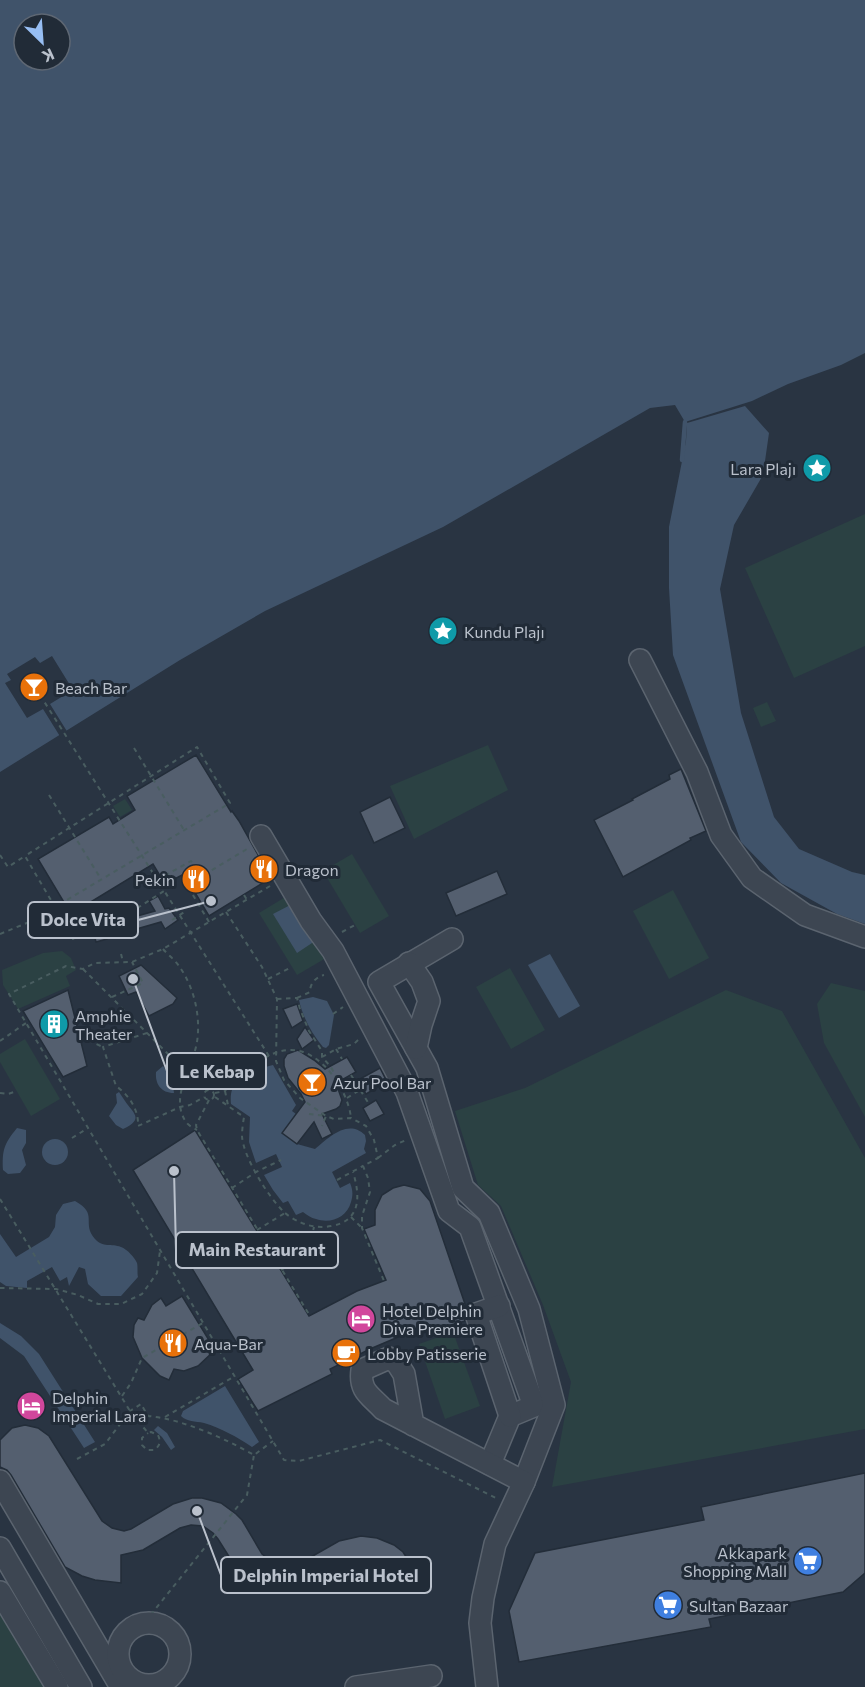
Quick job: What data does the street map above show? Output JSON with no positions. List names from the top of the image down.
{
  "places": {
    "place": ["Lara Plajı", "Kundu Plajı"],
    "bar": ["Beach Bar", "Azur Pool Bar"],
    "restaurant": ["Dragon", "Pekin", "Aqua-Bar"],
    "other": [
      "Dolce Vita",
      "Le Kebap",
      "Main Restaurant",
      "Delphin Imperial Hotel"
    ],
    "building": ["Amphie Theater"],
    "hotel": ["Hotel Delphin Diva Premiere", "Delphin Imperial Lara"],
    "cafe": ["Lobby Patisserie"],
    "supermarket": ["Akkapark Shopping Mall", "Sultan Bazaar"]
  },
  "north": "bottom right"
}
